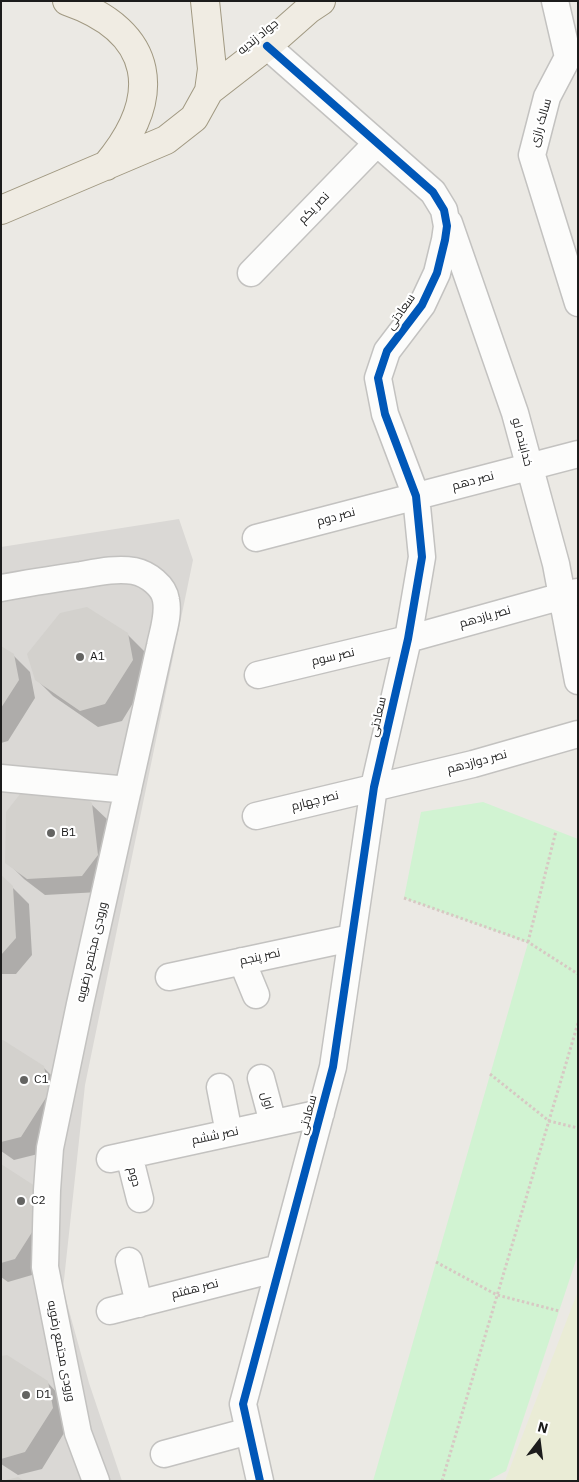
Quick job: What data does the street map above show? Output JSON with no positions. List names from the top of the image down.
{
  "streets": {
    "main road": ["جواد زندیه"],
    "street": [
      "سالک رازی",
      "نصر یکم",
      "سعادتی",
      "خدابنده لو",
      "نصر دهم",
      "نصر دوم",
      "نصر یازدهم",
      "نصر سوم",
      "نصر دوازدهم",
      "نصر چهارم",
      "ورودی مجتمع رضویه",
      "نصر پنجم",
      "اول",
      "نصر ششم",
      "دوم",
      "نصر هفتم"
    ]
  },
  "crossings": [
    ["سعادتی", "خدابنده لو"],
    ["سعادتی", "نصر دهم"],
    ["سعادتی", "نصر دوم"],
    ["سعادتی", "نصر یازدهم"],
    ["سعادتی", "نصر سوم"],
    ["سعادتی", "نصر دوازدهم"],
    ["سعادتی", "نصر چهارم"],
    ["سعادتی", "نصر پنجم"],
    ["سعادتی", "نصر ششم"],
    ["سعادتی", "نصر هفتم"],
    ["خدابنده لو", "نصر دهم"],
    ["خدابنده لو", "نصر یازدهم"],
    ["نصر دهم", "نصر دوم"],
    ["نصر یازدهم", "نصر سوم"],
    ["نصر دوازدهم", "نصر چهارم"],
    ["اول", "نصر ششم"],
    ["نصر ششم", "دوم"]
  ],
  "places": [
    "A1",
    "B1",
    "C1",
    "C2",
    "D1"
  ],
  "north": "top"
}
